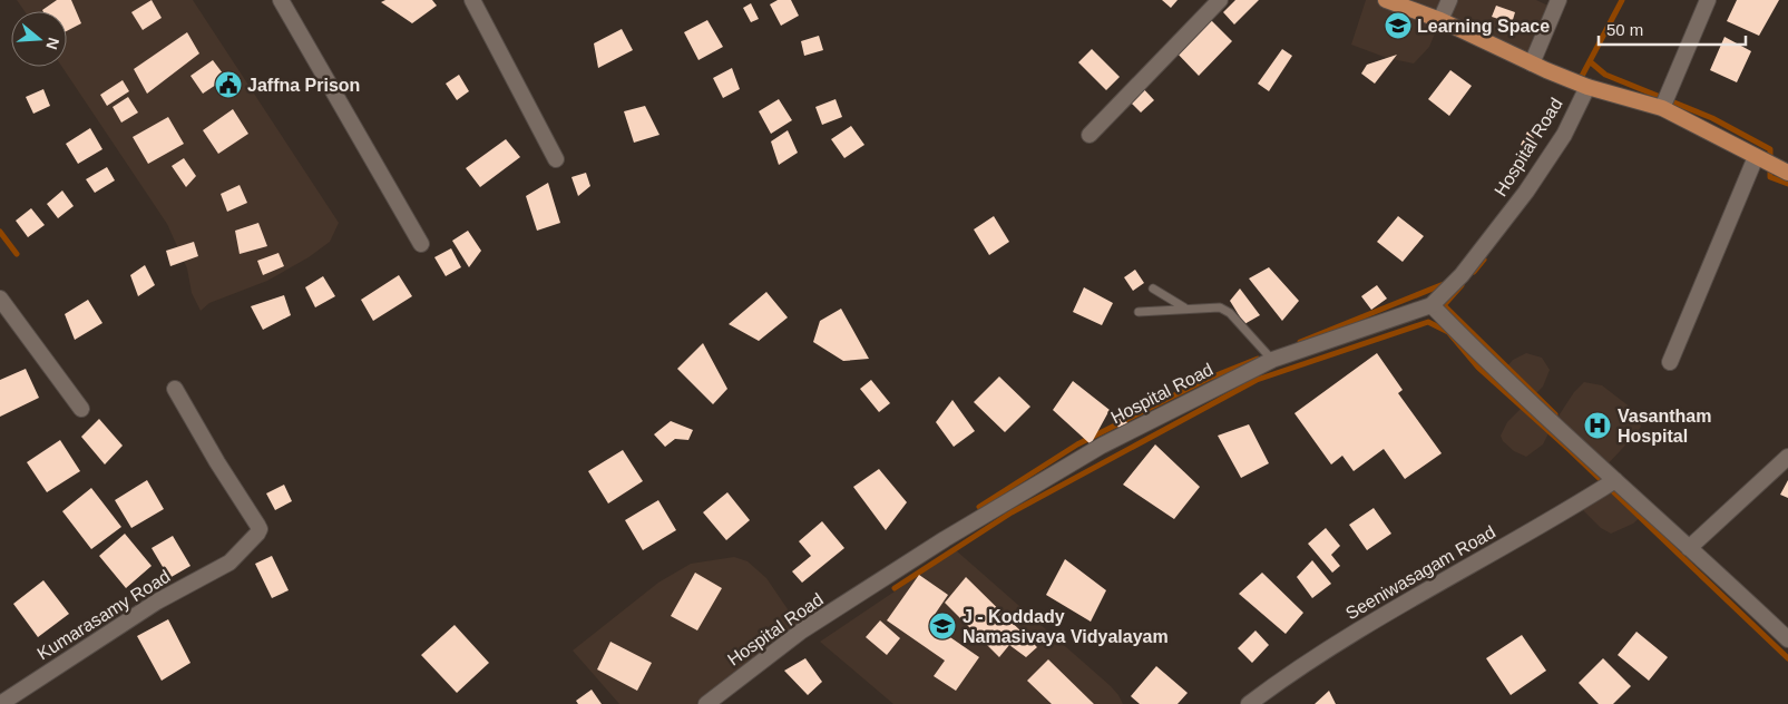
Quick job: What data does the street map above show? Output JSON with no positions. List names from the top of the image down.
{
  "streets": {
    "street": ["Hospital Road", "Seeniwasagam Road", "Kumarasamy Road"]
  },
  "places": {
    "school or university": ["Learning Space", "J - Koddady Namasivaya Vidyalayam"],
    "public building": ["Jaffna Prison"],
    "hospital": ["Vasantham Hospital"]
  },
  "scale_bar": "50 m",
  "north": "right"
}
